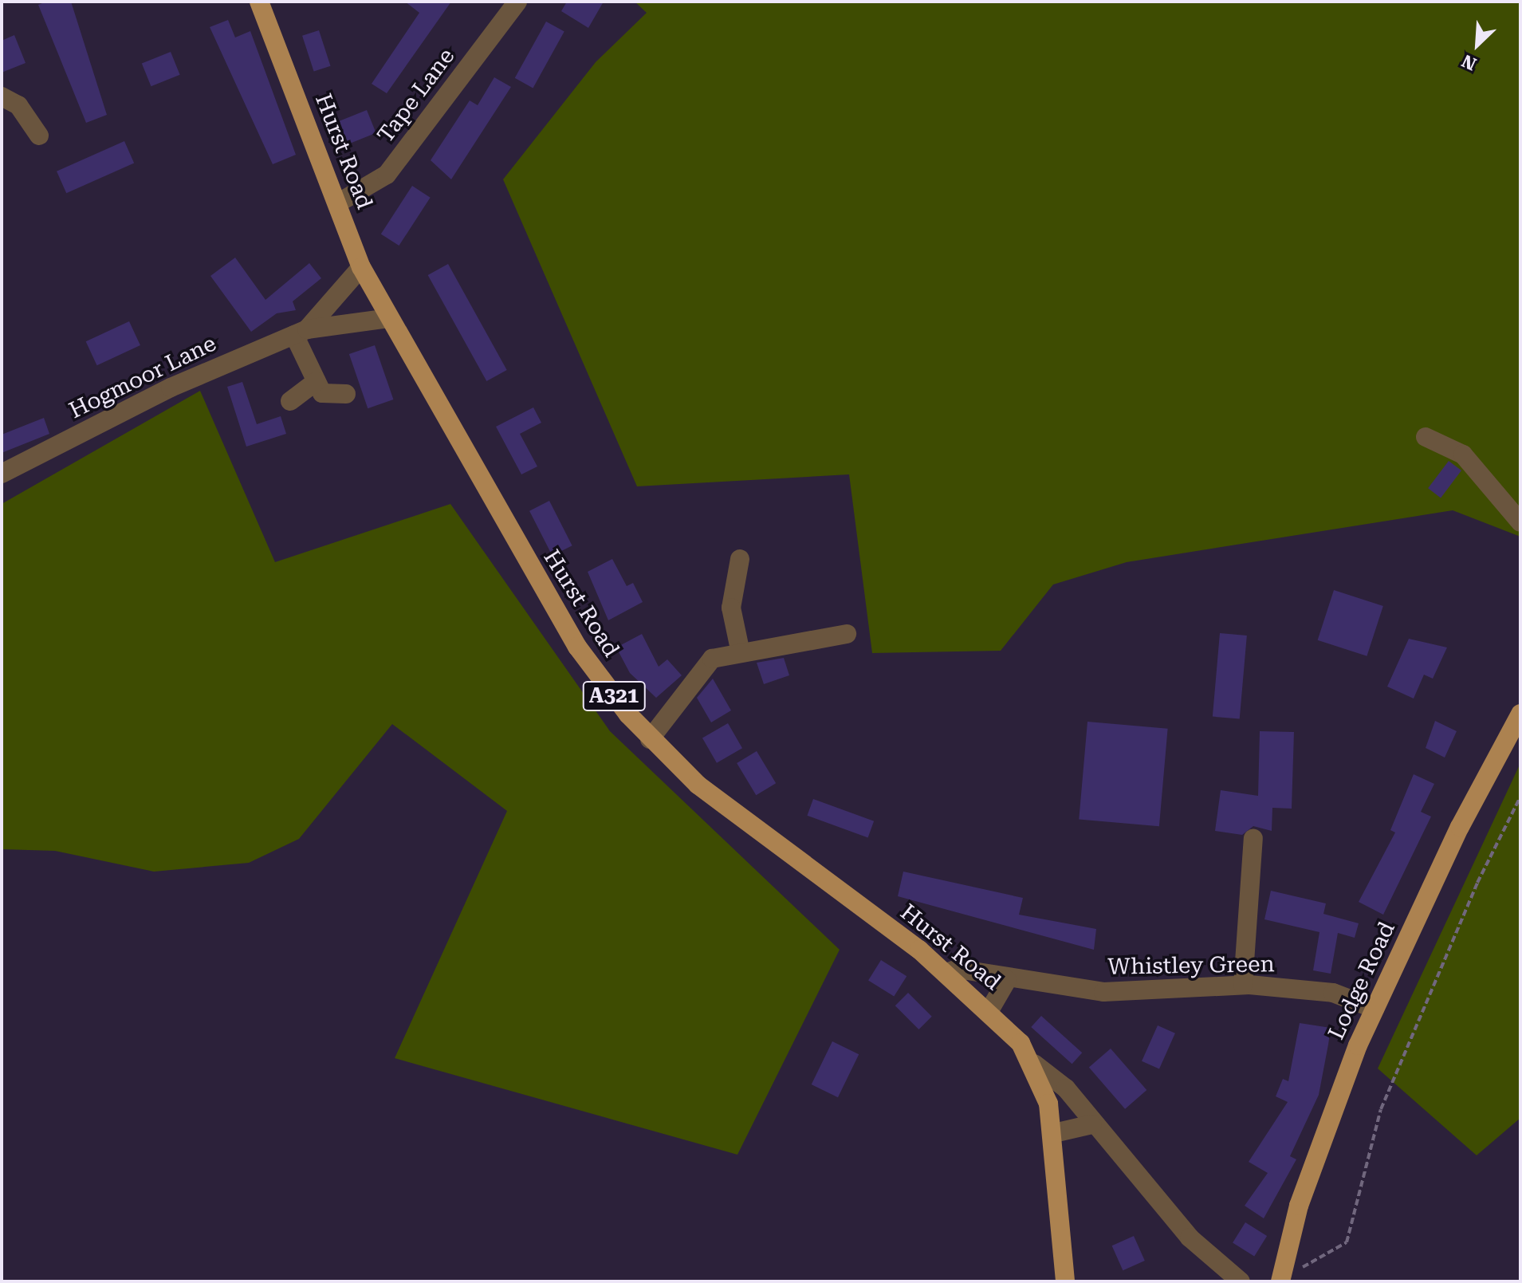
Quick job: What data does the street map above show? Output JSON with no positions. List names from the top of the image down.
{
  "streets": {
    "main road": ["Hurst Road", "A321", "Lodge Road"],
    "street": ["Tape Lane", "Hogmoor Lane", "Whistley Green"]
  },
  "crossings": [
    ["Tape Lane", "Hurst Road"],
    ["Hurst Road", "Hogmoor Lane"],
    ["Hurst Road", "Whistley Green"],
    ["Whistley Green", "Lodge Road"]
  ],
  "north": "bottom left"
}
